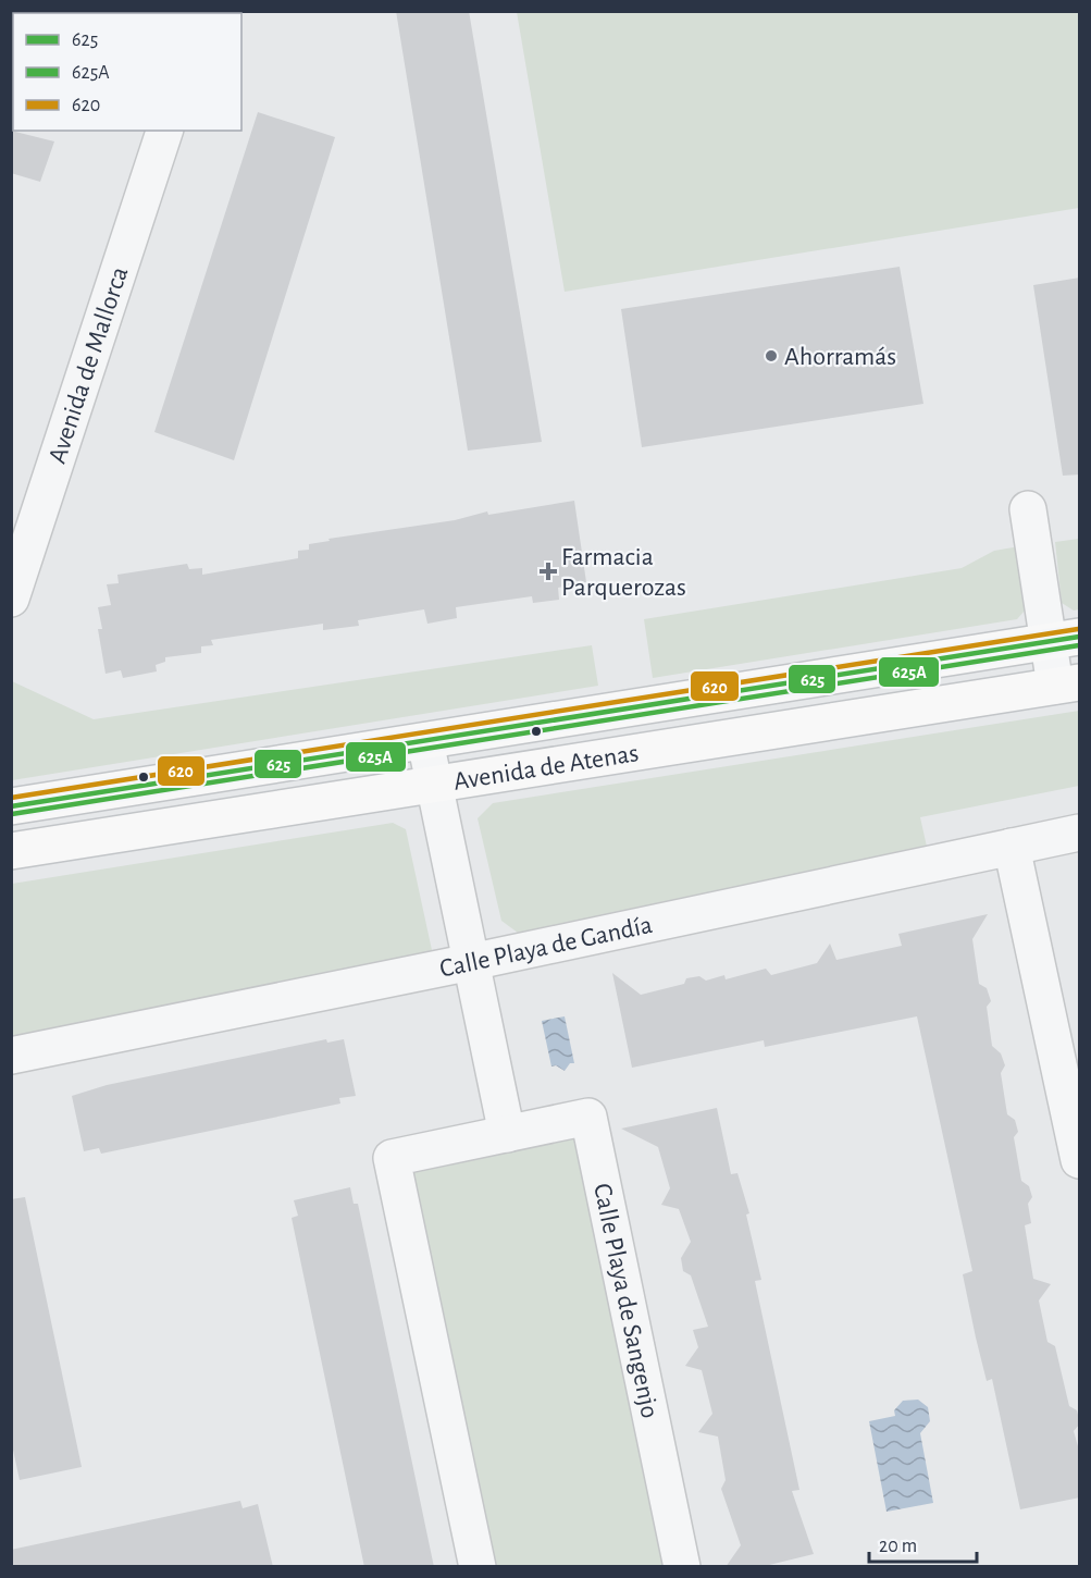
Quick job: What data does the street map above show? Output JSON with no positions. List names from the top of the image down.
{
  "streets": {
    "main road": ["Avenida de Atenas"],
    "street": ["Avenida de Mallorca", "Calle Playa de Gandía", "Calle Playa de Sangenjo"]
  },
  "places": {
    "other": ["Ahorramás"],
    "health": ["Farmacia Parquerozas"]
  },
  "lines": ["transit line 620", "transit line 625", "transit line 625A"],
  "legend": ["625", "625A", "620"],
  "scale_bar": "20 m"
}
